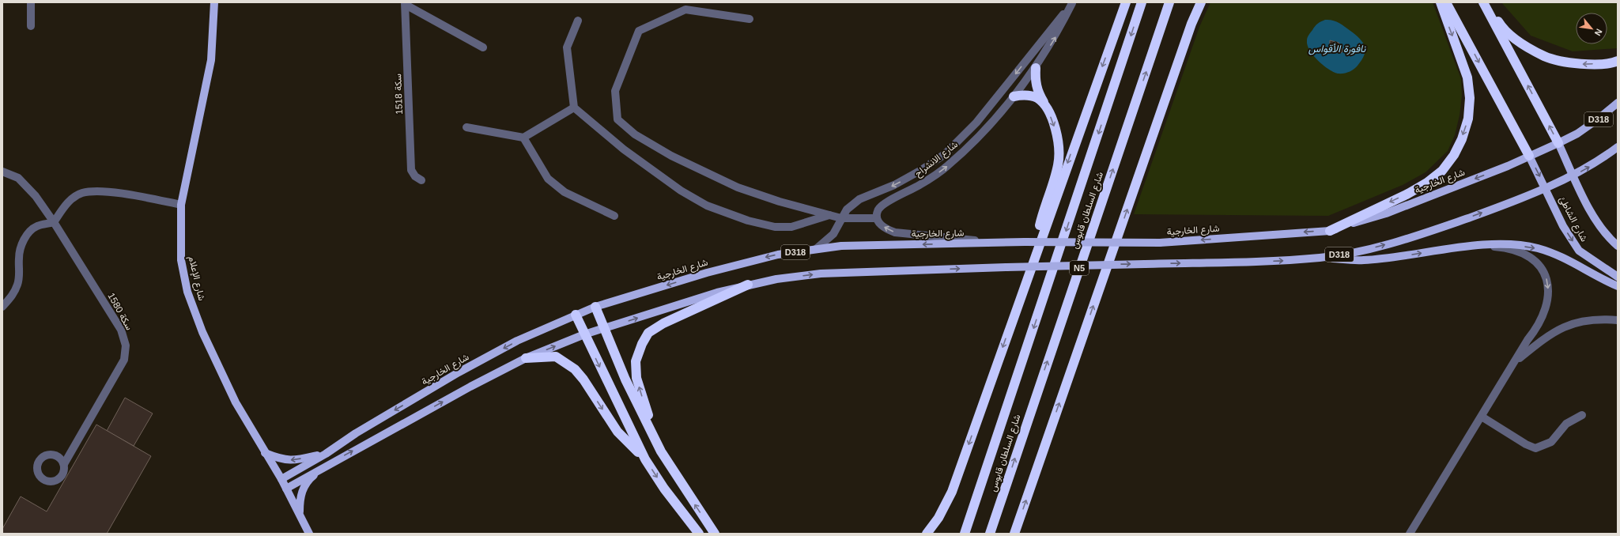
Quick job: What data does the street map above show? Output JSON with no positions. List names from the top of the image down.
{
  "streets": {
    "highway": ["شارع السلطان قابوس", "N5"],
    "main road": [
      "D318",
      "شارع الخارجية",
      "شارع الشاطئ",
      "شارع الإعلام"
    ],
    "street": ["سكة 1518", "شارع الانشراح", "سكة 1580"]
  },
  "crossings": [
    ["D318", "شارع الشاطئ"],
    ["D318", "شارع الإعلام"],
    ["شارع الانشراح", "شارع الخارجية"],
    ["شارع الخارجية", "شارع الشاطئ"],
    ["شارع الخارجية", "شارع الإعلام"]
  ],
  "water": ["نافورة الأقواس"],
  "north": "bottom right"
}
